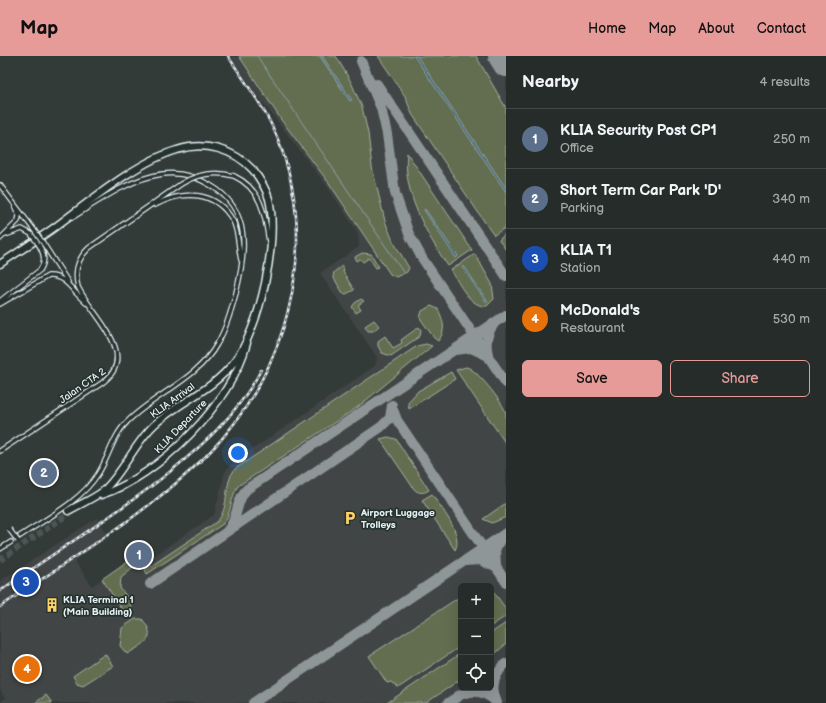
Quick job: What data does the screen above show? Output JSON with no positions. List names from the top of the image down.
{
  "streets": {
    "main road": ["KLIA Arrival", "KLIA Departure"],
    "street": ["Jalan CTA 2"]
  },
  "crossings": [
    ["KLIA Arrival", "KLIA Departure"]
  ],
  "places": {
    "parking": ["Airport Luggage Trolleys"],
    "building": ["KLIA Terminal 1 (Main Building)"]
  },
  "page": {
    "header": "Map",
    "nav": [
      "Home",
      "Map",
      "About",
      "Contact"
    ],
    "heading": ["Nearby", "4 results"],
    "list": [
      {
        "mark": "1",
        "name": "KLIA Security Post CP1",
        "note": "Office",
        "value": "250 m"
      },
      {
        "mark": "2",
        "name": "Short Term Car Park 'D'",
        "note": "Parking",
        "value": "340 m"
      },
      {
        "mark": "3",
        "name": "KLIA T1",
        "note": "Station",
        "value": "440 m"
      },
      {
        "mark": "4",
        "name": "McDonald's",
        "note": "Restaurant",
        "value": "530 m"
      }
    ],
    "buttons": ["Save", "Share"],
    "pins": [
      "2",
      "1",
      "3",
      "4"
    ],
    "map_buttons": ["+", "−"]
  }
}
